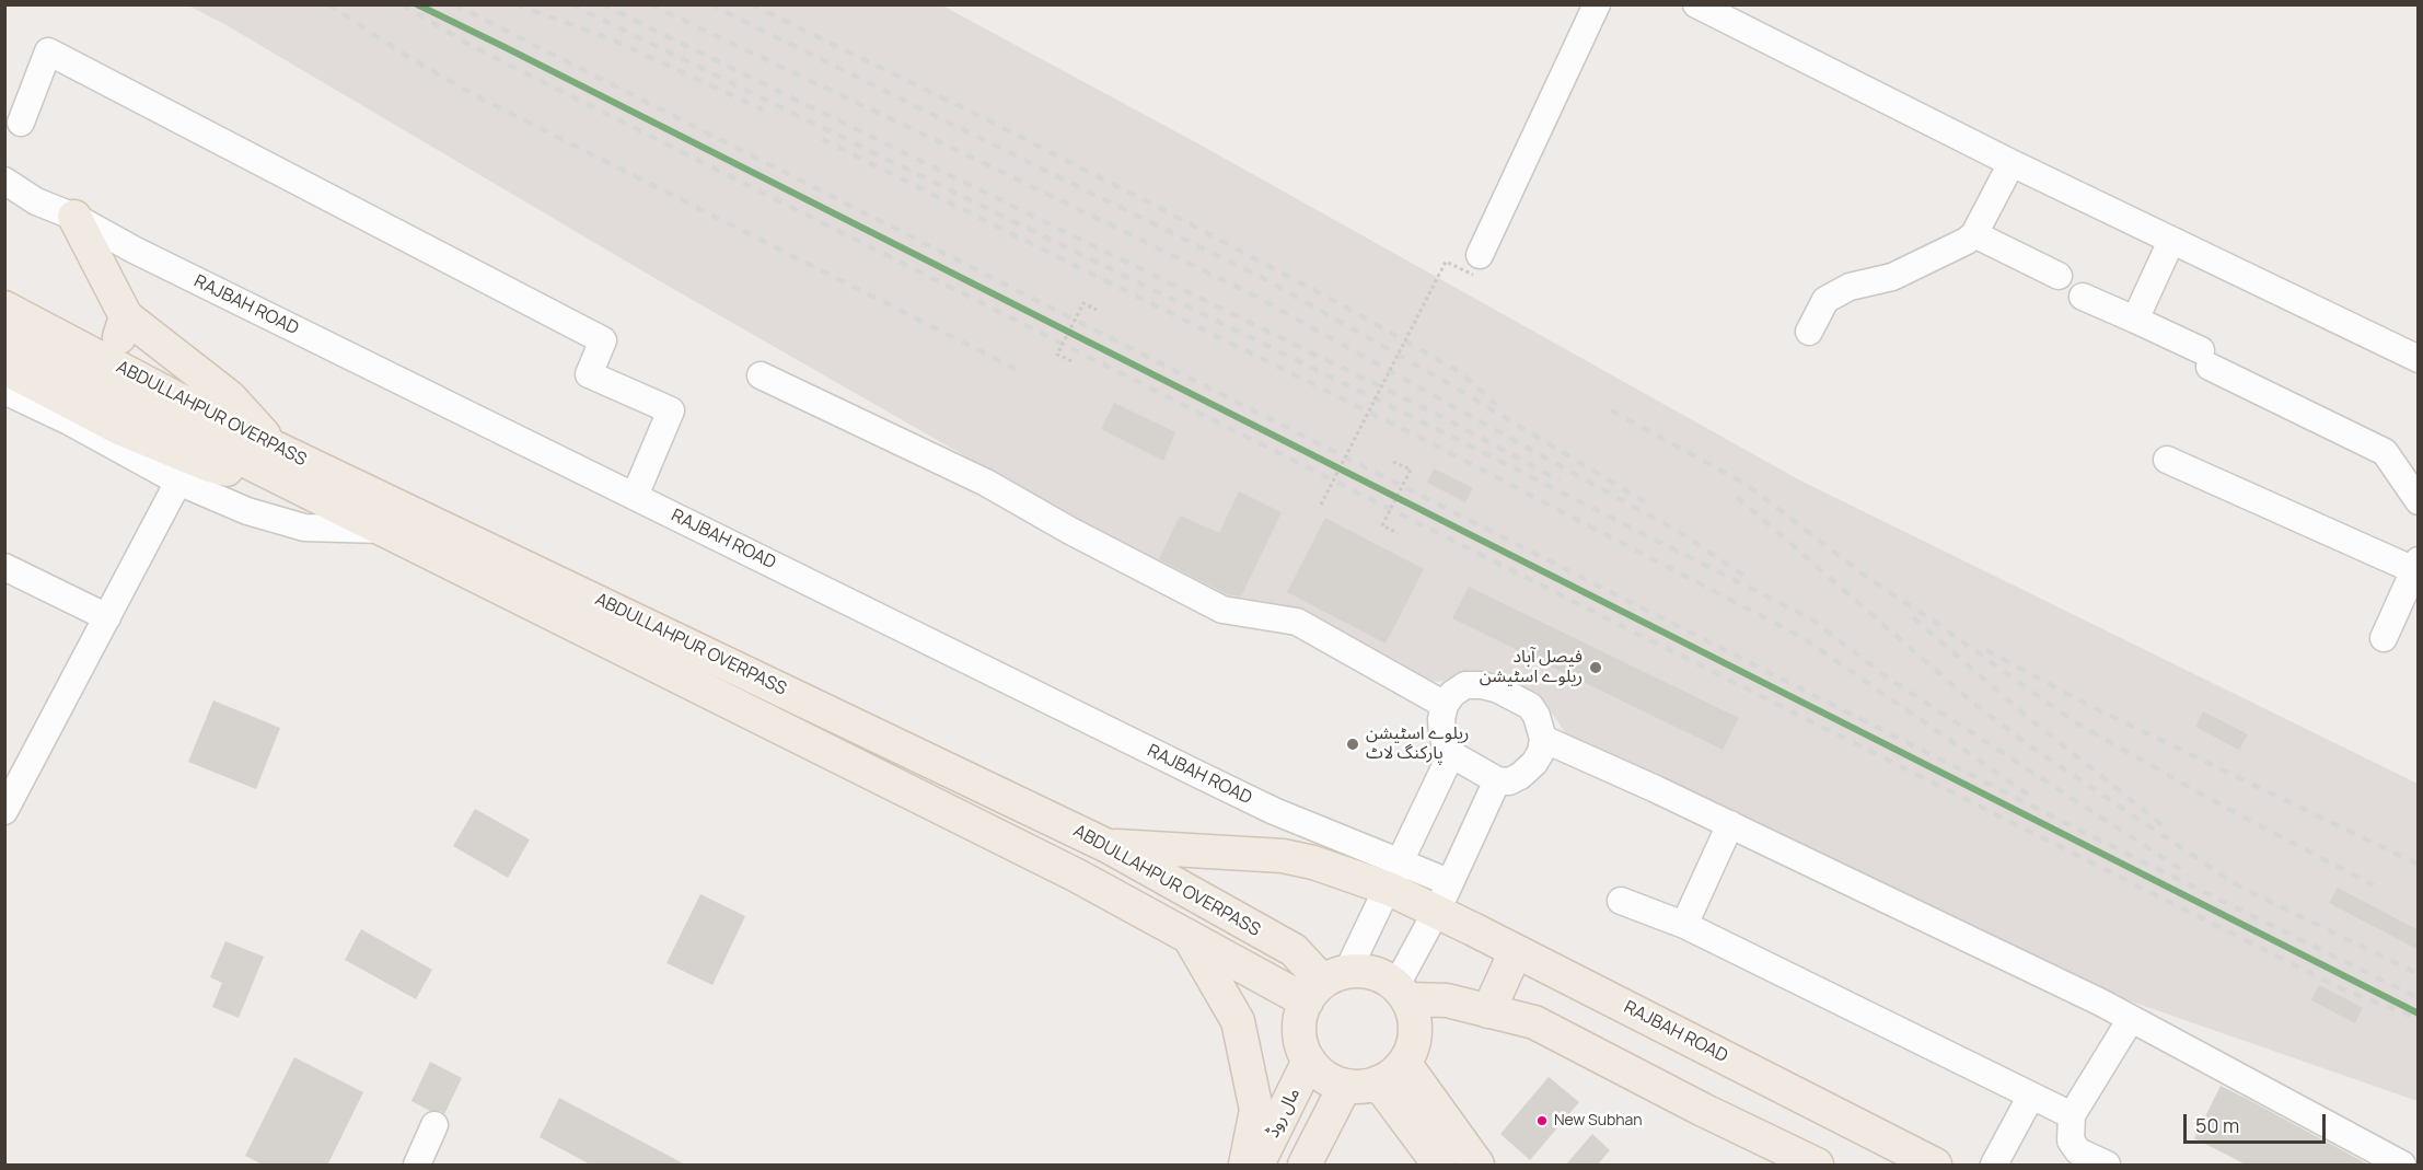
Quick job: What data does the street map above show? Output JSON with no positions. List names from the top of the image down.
{
  "streets": {
    "main road": ["RAJBAH ROAD", "ABDULLAHPUR OVERPASS", "مال روڈ"]
  },
  "crossings": [
    ["RAJBAH ROAD", "ABDULLAHPUR OVERPASS"],
    ["ABDULLAHPUR OVERPASS", "مال روڈ"]
  ],
  "places": ["فیصل آباد ریلوے اسٹیشن", "ریلوے اسٹیشن پارکنگ لاٹ", "New Subhan"],
  "scale_bar": "50 m"
}
